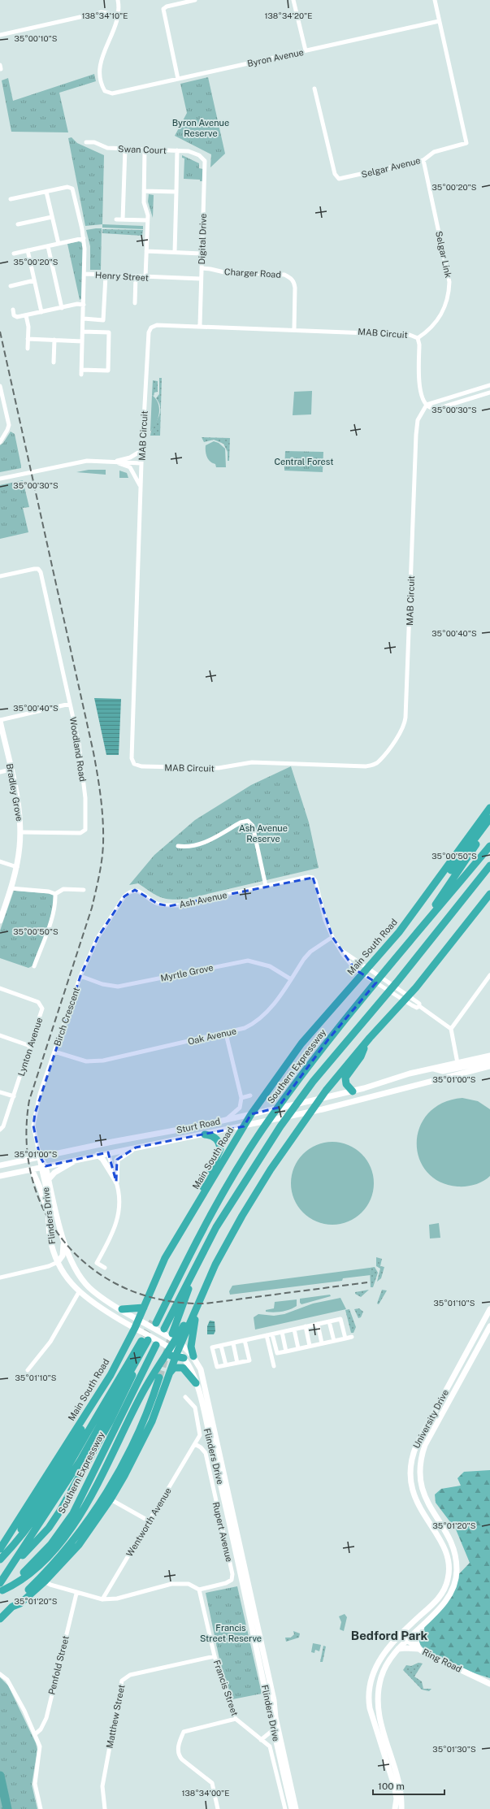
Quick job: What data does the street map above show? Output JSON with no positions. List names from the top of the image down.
{
  "streets": {
    "highway": ["Main South Road", "Southern Expressway"],
    "street": [
      "Byron Avenue",
      "Swan Court",
      "Selgar Avenue",
      "Digital Drive",
      "Selgar Link",
      "Charger Road",
      "Henry Street",
      "MAB Circuit",
      "Woodland Road",
      "Bradley Grove",
      "Ash Avenue",
      "Myrtle Grove",
      "Birch Crescent",
      "Oak Avenue",
      "Lynton Avenue",
      "Sturt Road",
      "Flinders Drive",
      "University Drive",
      "Wentworth Avenue",
      "Rupert Avenue",
      "Ring Road",
      "Penfold Street",
      "Francis Street",
      "Matthew Street"
    ]
  },
  "crossings": [
    ["Byron Avenue", "Selgar Avenue"],
    ["Swan Court", "Digital Drive"],
    ["Selgar Avenue", "Selgar Link"],
    ["Digital Drive", "Charger Road"],
    ["Digital Drive", "Henry Street"],
    ["Digital Drive", "MAB Circuit"],
    ["Selgar Link", "MAB Circuit"],
    ["Charger Road", "MAB Circuit"],
    ["Woodland Road", "Bradley Grove"],
    ["Ash Avenue", "Birch Crescent"],
    ["Ash Avenue", "Oak Avenue"],
    ["Main South Road", "Southern Expressway"],
    ["Main South Road", "Sturt Road"],
    ["Main South Road", "Flinders Drive"],
    ["Myrtle Grove", "Birch Crescent"],
    ["Myrtle Grove", "Oak Avenue"],
    ["Birch Crescent", "Oak Avenue"],
    ["Birch Crescent", "Sturt Road"],
    ["Southern Expressway", "Flinders Drive"],
    ["Sturt Road", "Flinders Drive"],
    ["University Drive", "Ring Road"],
    ["Wentworth Avenue", "Rupert Avenue"],
    ["Rupert Avenue", "Francis Street"],
    ["Francis Street", "Matthew Street"]
  ],
  "districts": ["Bedford Park"],
  "parks": [
    "Byron Avenue Reserve",
    "Central Forest",
    "Ash Avenue Reserve",
    "Francis Street Reserve"
  ],
  "scale_bar": "100 m",
  "coordinates": [
    "138°34'10\"E",
    "138°34'20\"E",
    "35°00'10\"S",
    "35°00'20\"S",
    "35°00'30\"S",
    "35°00'40\"S",
    "35°00'50\"S",
    "35°01'00\"S",
    "35°01'10\"S",
    "35°01'20\"S",
    "35°01'30\"S",
    "138°34'00\"E"
  ]
}
